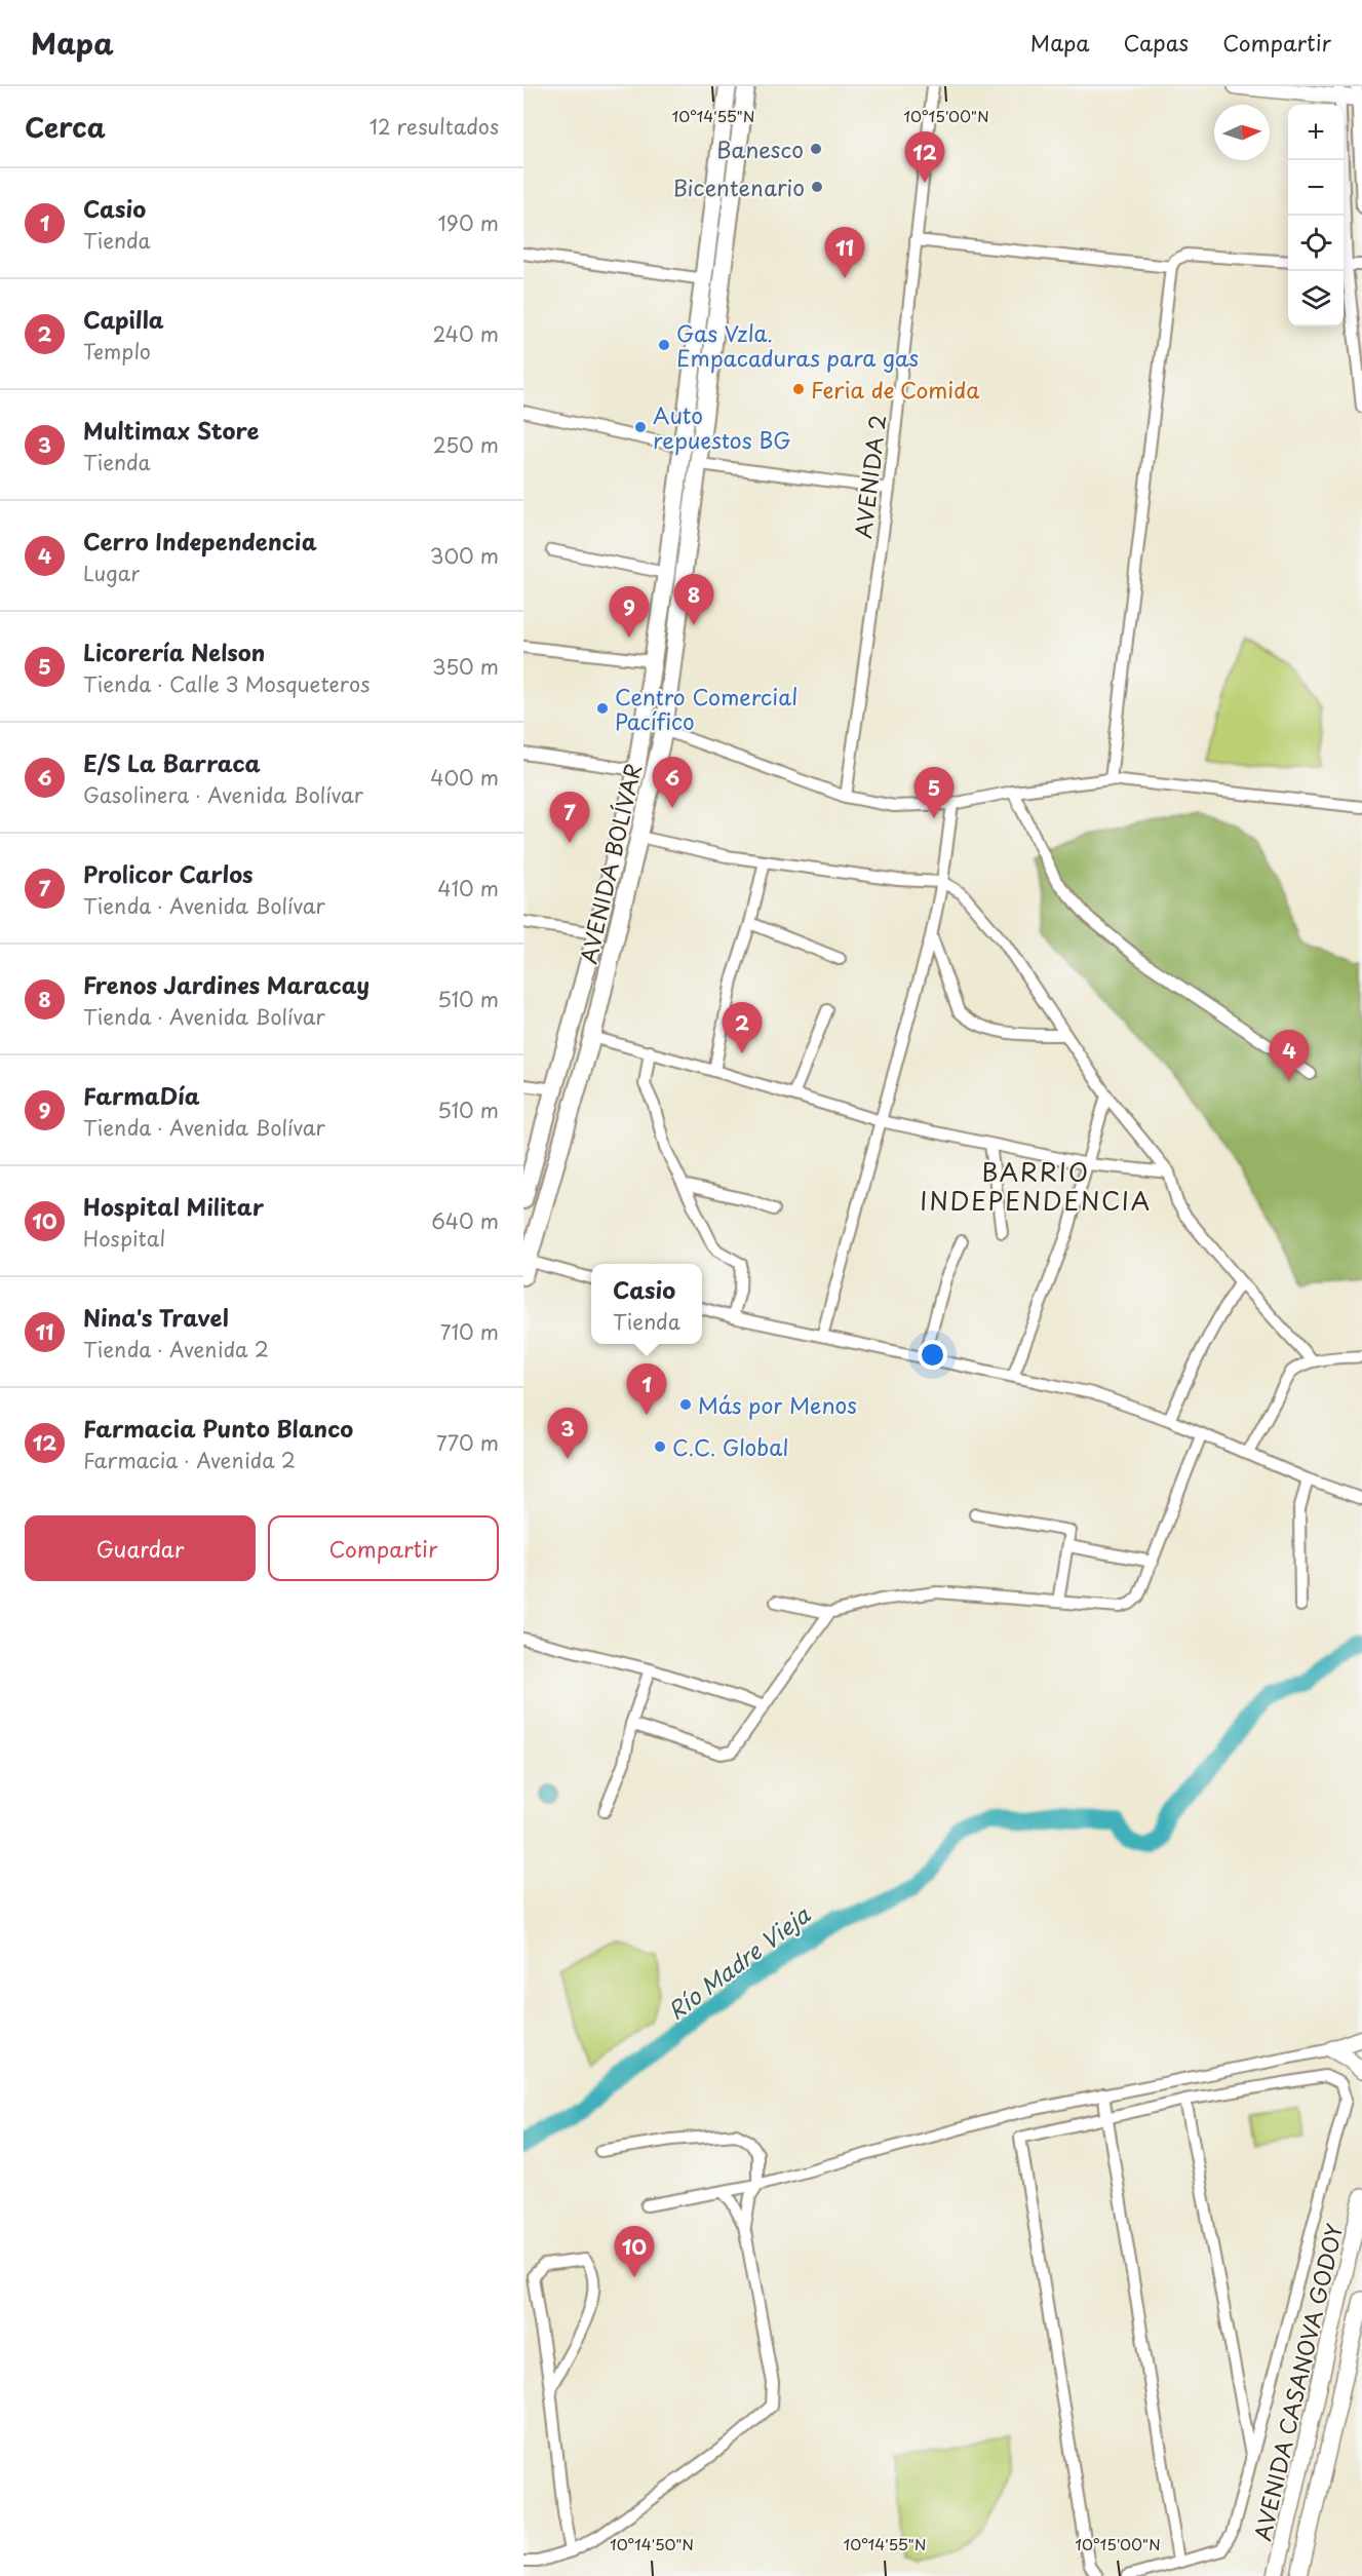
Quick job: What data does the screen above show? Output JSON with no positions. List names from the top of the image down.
{
  "streets": {
    "main road": ["AVENIDA BOLÍVAR"],
    "street": ["AVENIDA 2", "AVENIDA CASANOVA GODOY"]
  },
  "districts": ["BARRIO INDEPENDENCIA"],
  "water": ["Río Madre Vieja"],
  "places": [
    "Banesco",
    "Bicentenario",
    "Gas Vzla. Empacaduras para gas",
    "Feria de Comida",
    "Auto repuestos BG",
    "Centro Comercial Pacífico",
    "Más por Menos",
    "C.C. Global"
  ],
  "north": "right",
  "page": {
    "header": "Mapa",
    "nav": ["Mapa", "Capas", "Compartir"],
    "heading": ["Cerca", "12 resultados"],
    "map_buttons": ["+", "−"],
    "pins": [
      "12",
      "11",
      "8",
      "9",
      "6",
      "5",
      "7",
      "2",
      "4",
      "1",
      "3",
      "10"
    ],
    "list": [
      {
        "mark": "1",
        "name": "Casio",
        "note": "Tienda",
        "value": "190 m"
      },
      {
        "mark": "2",
        "name": "Capilla",
        "note": "Templo",
        "value": "240 m"
      },
      {
        "mark": "3",
        "name": "Multimax Store",
        "note": "Tienda",
        "value": "250 m"
      },
      {
        "mark": "4",
        "name": "Cerro Independencia",
        "note": "Lugar",
        "value": "300 m"
      },
      {
        "mark": "5",
        "name": "Licorería Nelson",
        "note": "Tienda · Calle 3 Mosqueteros",
        "value": "350 m"
      },
      {
        "mark": "6",
        "name": "E/S La Barraca",
        "note": "Gasolinera · Avenida Bolívar",
        "value": "400 m"
      },
      {
        "mark": "7",
        "name": "Prolicor Carlos",
        "note": "Tienda · Avenida Bolívar",
        "value": "410 m"
      },
      {
        "mark": "8",
        "name": "Frenos Jardines Maracay",
        "note": "Tienda · Avenida Bolívar",
        "value": "510 m"
      },
      {
        "mark": "9",
        "name": "FarmaDía",
        "note": "Tienda · Avenida Bolívar",
        "value": "510 m"
      },
      {
        "mark": "10",
        "name": "Hospital Militar",
        "note": "Hospital",
        "value": "640 m"
      },
      {
        "mark": "11",
        "name": "Nina's Travel",
        "note": "Tienda · Avenida 2",
        "value": "710 m"
      },
      {
        "mark": "12",
        "name": "Farmacia Punto Blanco",
        "note": "Farmacia · Avenida 2",
        "value": "770 m"
      }
    ],
    "popup": ["Casio", "Tienda"],
    "buttons": ["Guardar", "Compartir"]
  },
  "coordinates": ["10°14'55\"N", "10°15'00\"N", "10°14'50\"N"]
}
